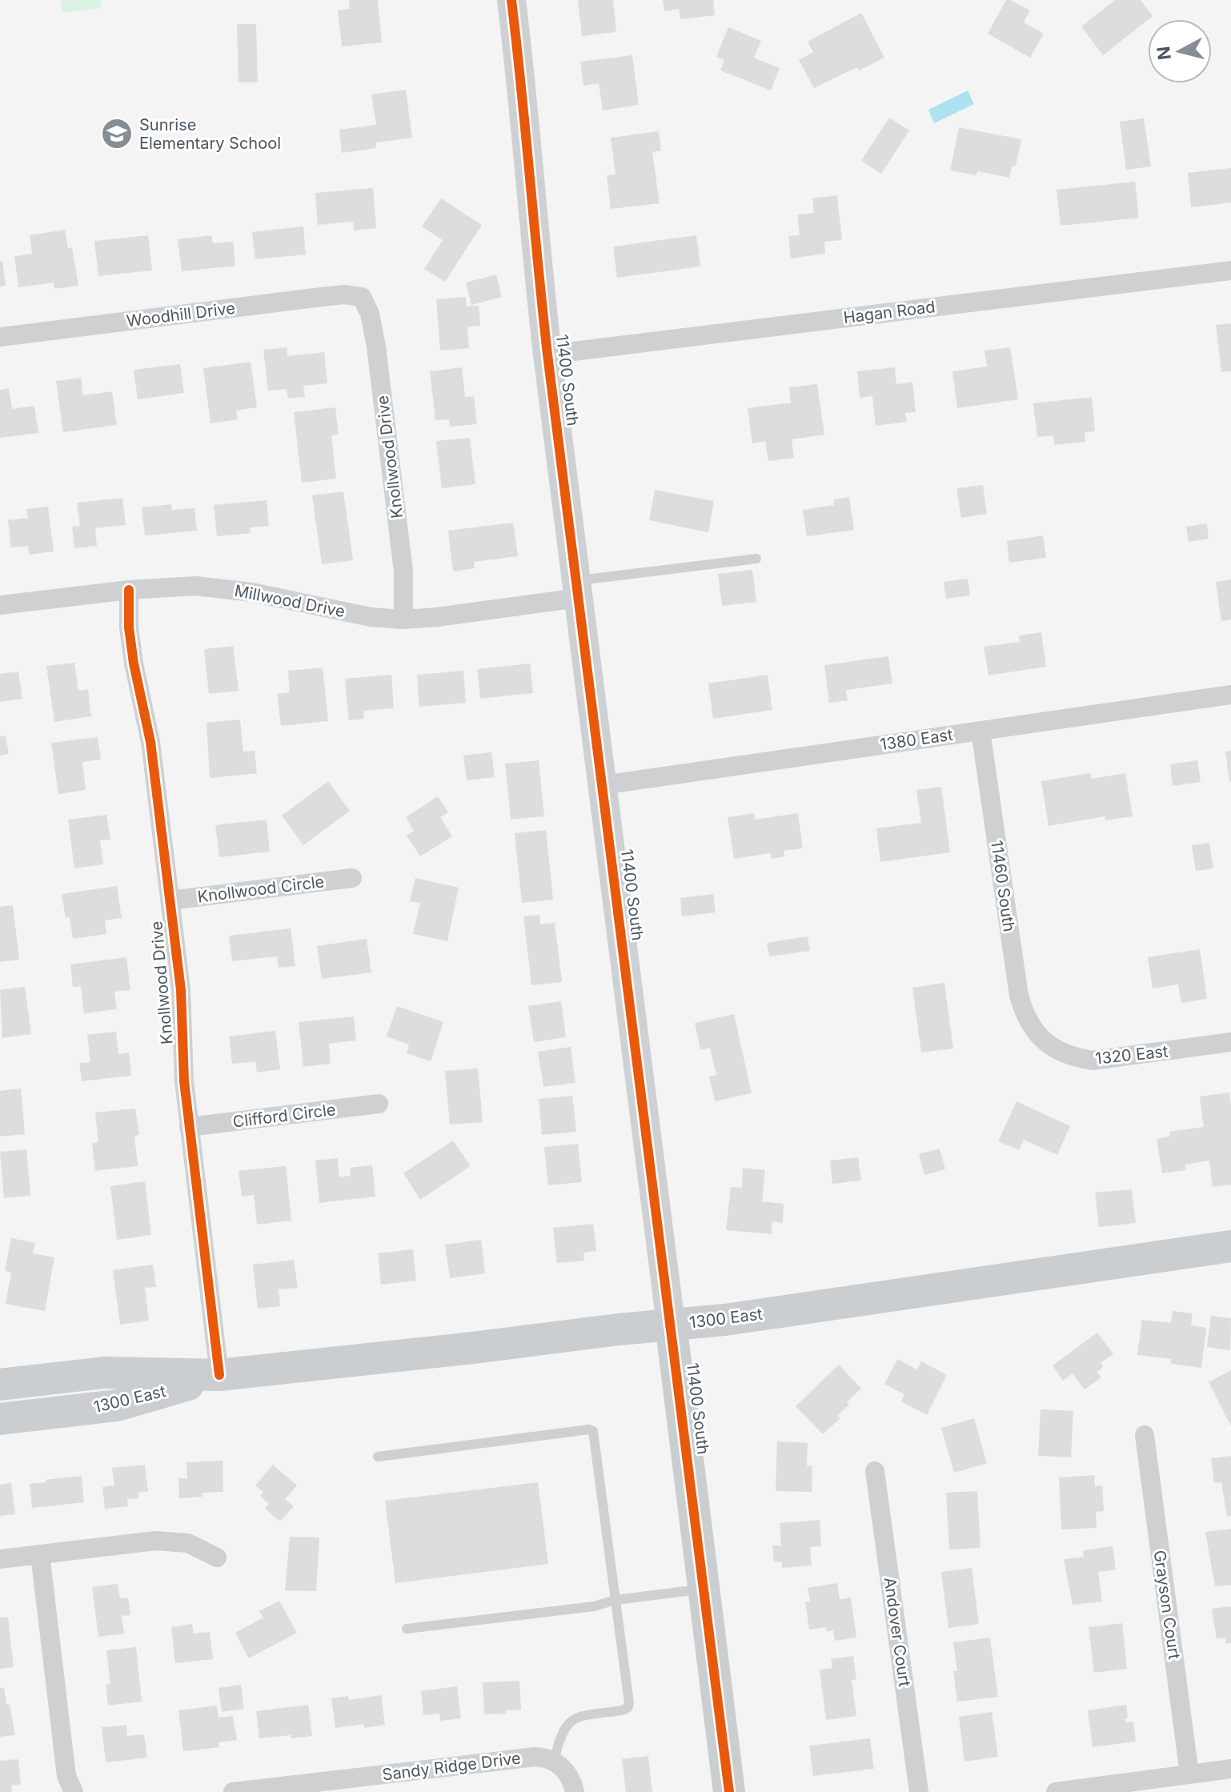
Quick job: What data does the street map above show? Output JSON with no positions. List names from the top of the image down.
{
  "streets": {
    "main road": ["11400 South", "1300 East"],
    "street": [
      "Hagan Road",
      "Woodhill Drive",
      "Knollwood Drive",
      "Millwood Drive",
      "1380 East",
      "11460 South",
      "Knollwood Circle",
      "1320 East",
      "Clifford Circle",
      "Grayson Court",
      "Andover Court",
      "Sandy Ridge Drive"
    ]
  },
  "crossings": [
    ["Hagan Road", "11400 South"],
    ["Woodhill Drive", "Knollwood Drive"],
    ["11400 South", "Millwood Drive"],
    ["11400 South", "1380 East"],
    ["11400 South", "1300 East"],
    ["Knollwood Drive", "Millwood Drive"],
    ["Knollwood Drive", "Knollwood Circle"],
    ["Knollwood Drive", "Clifford Circle"],
    ["Knollwood Drive", "1300 East"],
    ["1380 East", "11460 South"],
    ["11460 South", "1320 East"]
  ],
  "places": {
    "school or university": ["Sunrise Elementary School"]
  },
  "north": "left"
}
